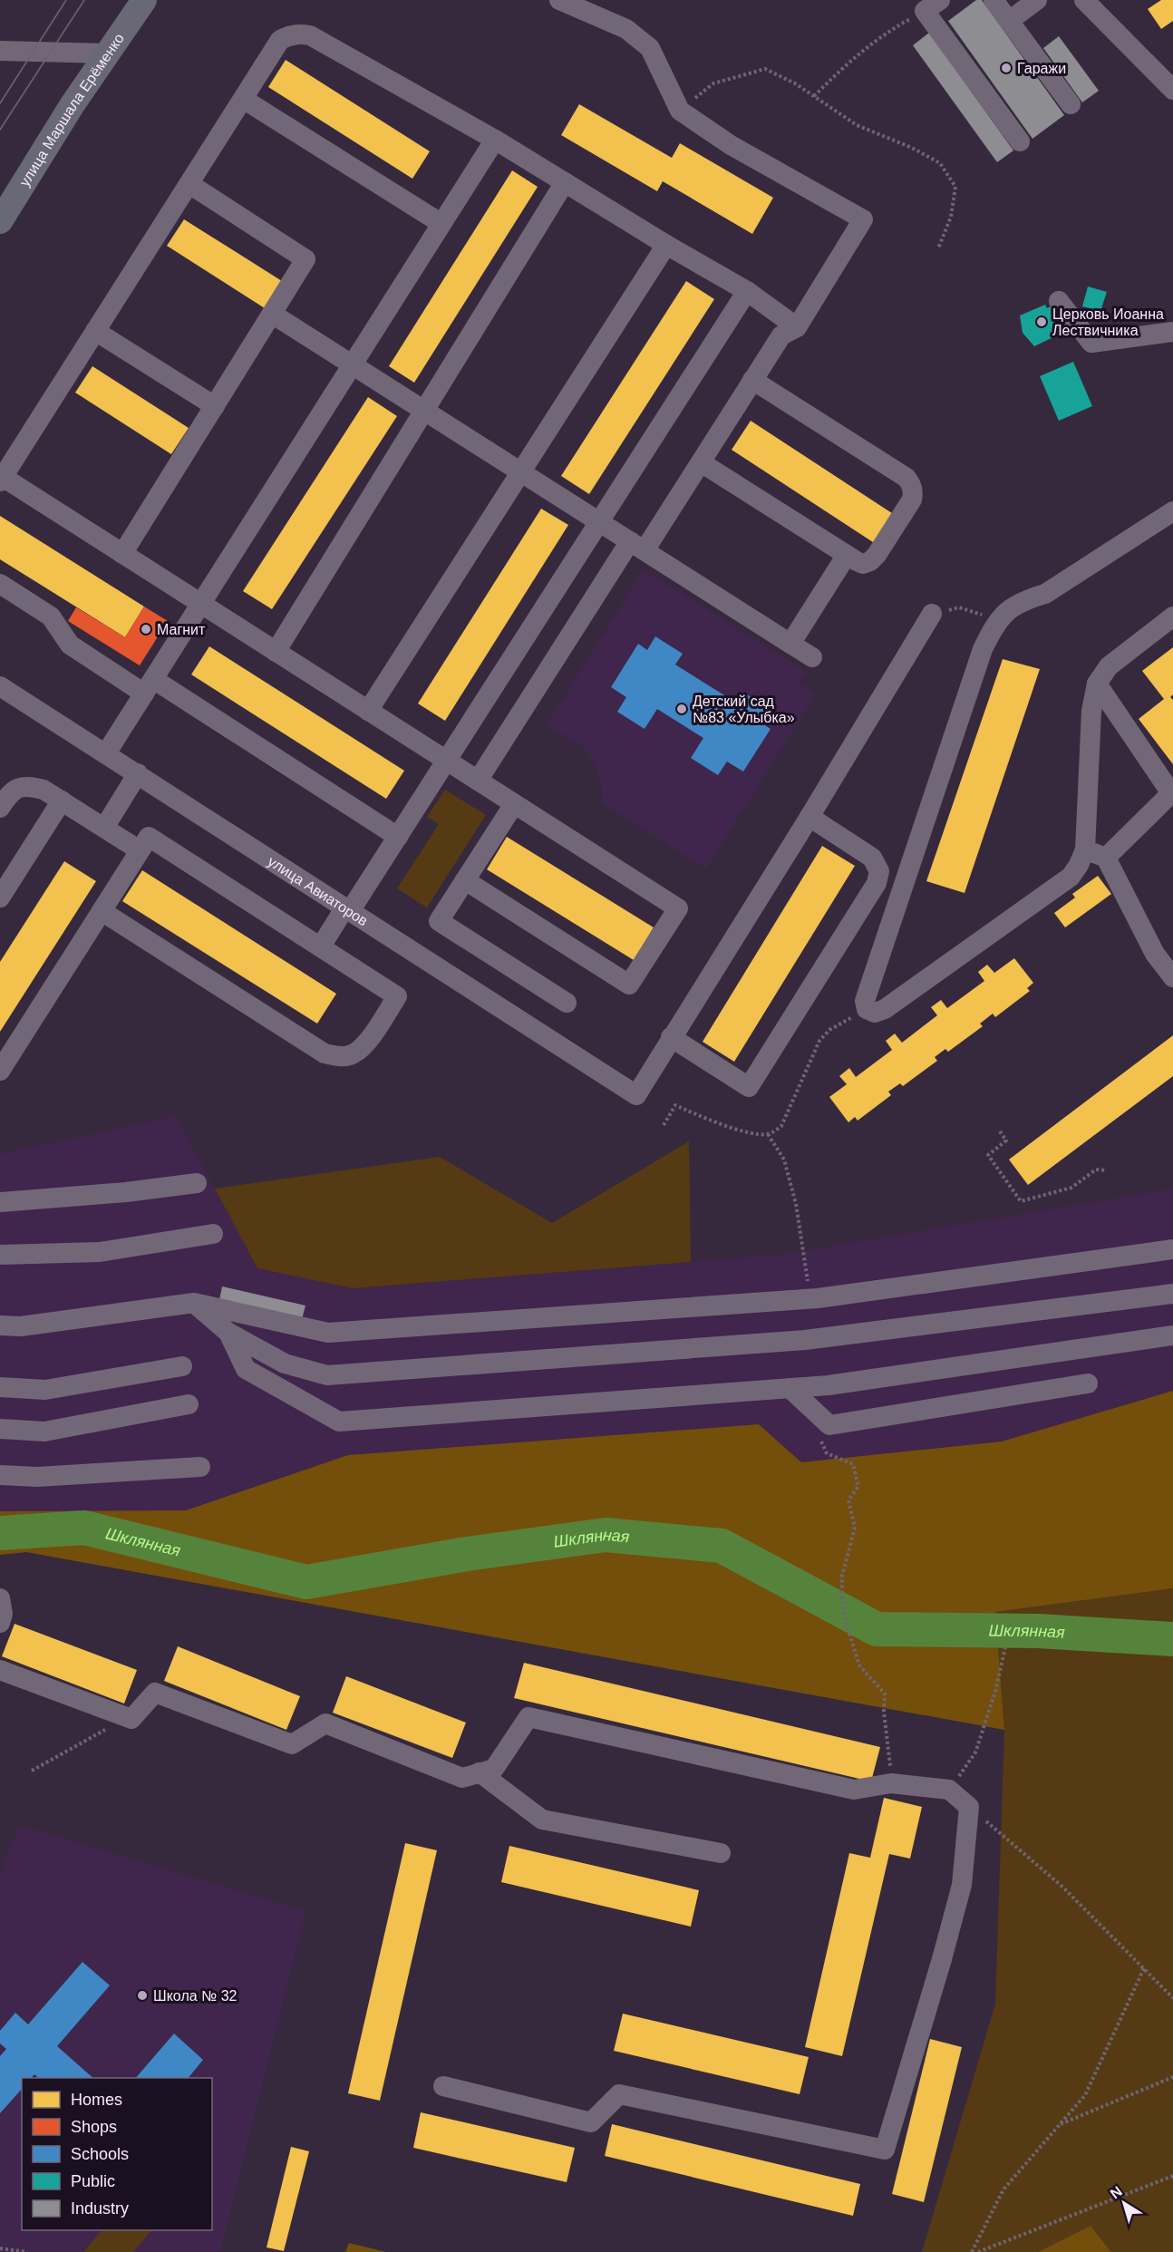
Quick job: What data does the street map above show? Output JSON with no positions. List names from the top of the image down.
{
  "streets": {
    "main road": ["улица Маршала Ерёменко"],
    "street": ["улица Авиаторов"]
  },
  "water": ["Шклянная"],
  "places": [
    "Гаражи",
    "Церковь Иоанна Лествичника",
    "Магнит",
    "Детский сад №83 «Улыбка»",
    "Школа № 32"
  ],
  "legend": [
    "Homes",
    "Shops",
    "Schools",
    "Public",
    "Industry"
  ],
  "north": "top left"
}
